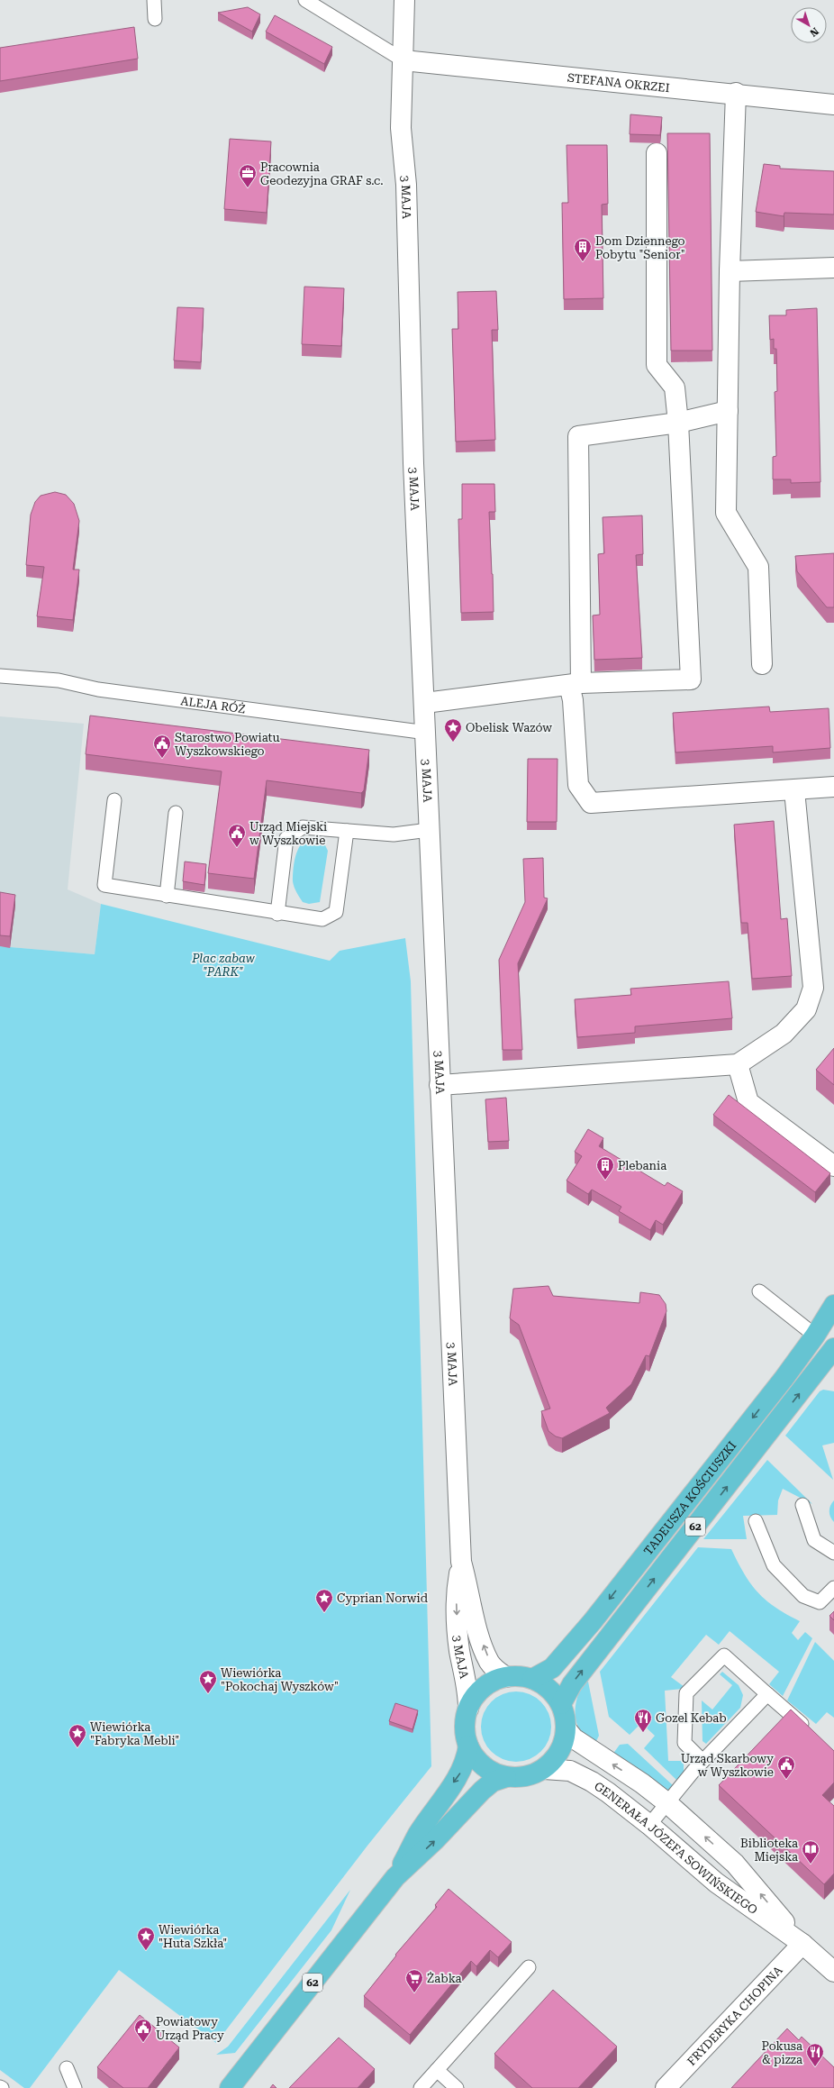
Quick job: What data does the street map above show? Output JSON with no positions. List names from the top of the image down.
{
  "streets": {
    "main road": ["TADEUSZA KOŚCIUSZKI", "62"],
    "street": [
      "STEFANA OKRZEI",
      "3 MAJA",
      "GENERAŁA JÓZEFA SOWIŃSKIEGO",
      "FRYDERYKA CHOPINA"
    ],
    "lane": ["ALEJA RÓŻ"]
  },
  "crossings": [
    ["STEFANA OKRZEI", "3 MAJA"],
    ["3 MAJA", "ALEJA RÓŻ"],
    ["3 MAJA", "TADEUSZA KOŚCIUSZKI"],
    ["3 MAJA", "62"],
    ["3 MAJA", "GENERAŁA JÓZEFA SOWIŃSKIEGO"],
    ["TADEUSZA KOŚCIUSZKI", "62"],
    ["TADEUSZA KOŚCIUSZKI", "GENERAŁA JÓZEFA SOWIŃSKIEGO"],
    ["62", "GENERAŁA JÓZEFA SOWIŃSKIEGO"],
    ["GENERAŁA JÓZEFA SOWIŃSKIEGO", "FRYDERYKA CHOPINA"]
  ],
  "parks": ["Plac zabaw \"PARK\""],
  "places": {
    "office": ["Pracownia Geodezyjna GRAF s.c."],
    "building": ["Dom Dziennego Pobytu \"Senior\"", "Plebania"],
    "place": [
      "Obelisk Wazów",
      "Cyprian Norwid",
      "Wiewiórka \"Pokochaj Wyszków\"",
      "Wiewiórka \"Fabryka Mebli\"",
      "Wiewiórka \"Huta Szkła\""
    ],
    "public building": [
      "Starostwo Powiatu Wyszkowskiego",
      "Urząd Miejski w Wyszkowie",
      "Urząd Skarbowy w Wyszkowie",
      "Powiatowy Urząd Pracy"
    ],
    "restaurant": ["Gozel Kebab", "Pokusa & pizza"],
    "library": ["Biblioteka Miejska"],
    "supermarket": ["Żabka"]
  },
  "north": "bottom right"
}
